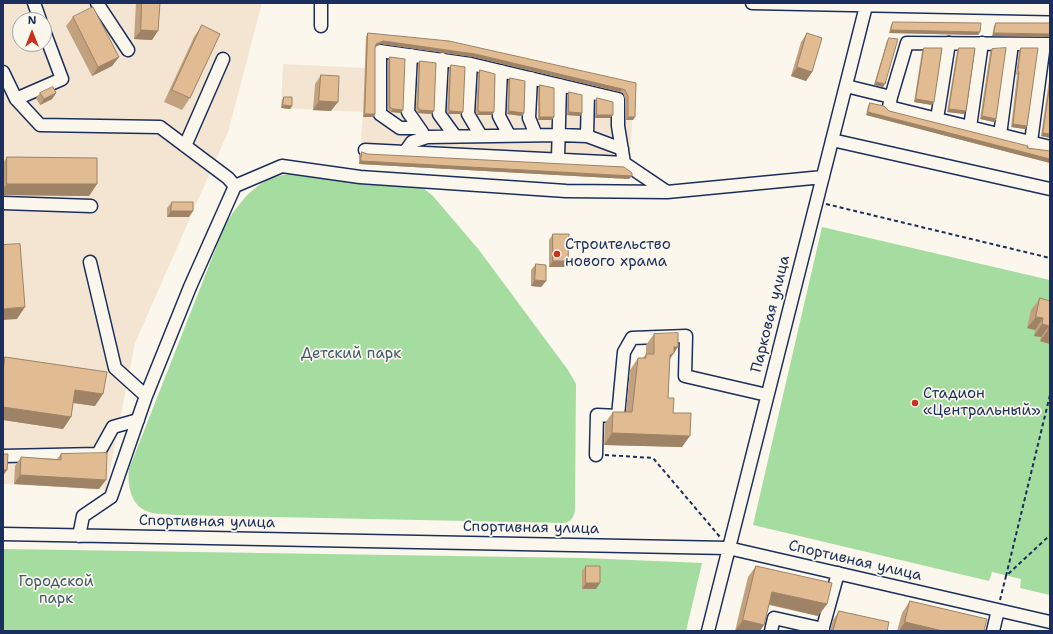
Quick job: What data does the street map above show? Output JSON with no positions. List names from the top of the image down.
{
  "streets": {
    "street": ["Парковая улица", "Спортивная улица"]
  },
  "crossings": [
    ["Парковая улица", "Спортивная улица"]
  ],
  "parks": ["Детский парк", "Городской парк"],
  "places": ["Строительство нового храма", "Стадион «Центральный»"],
  "north": "top"
}
